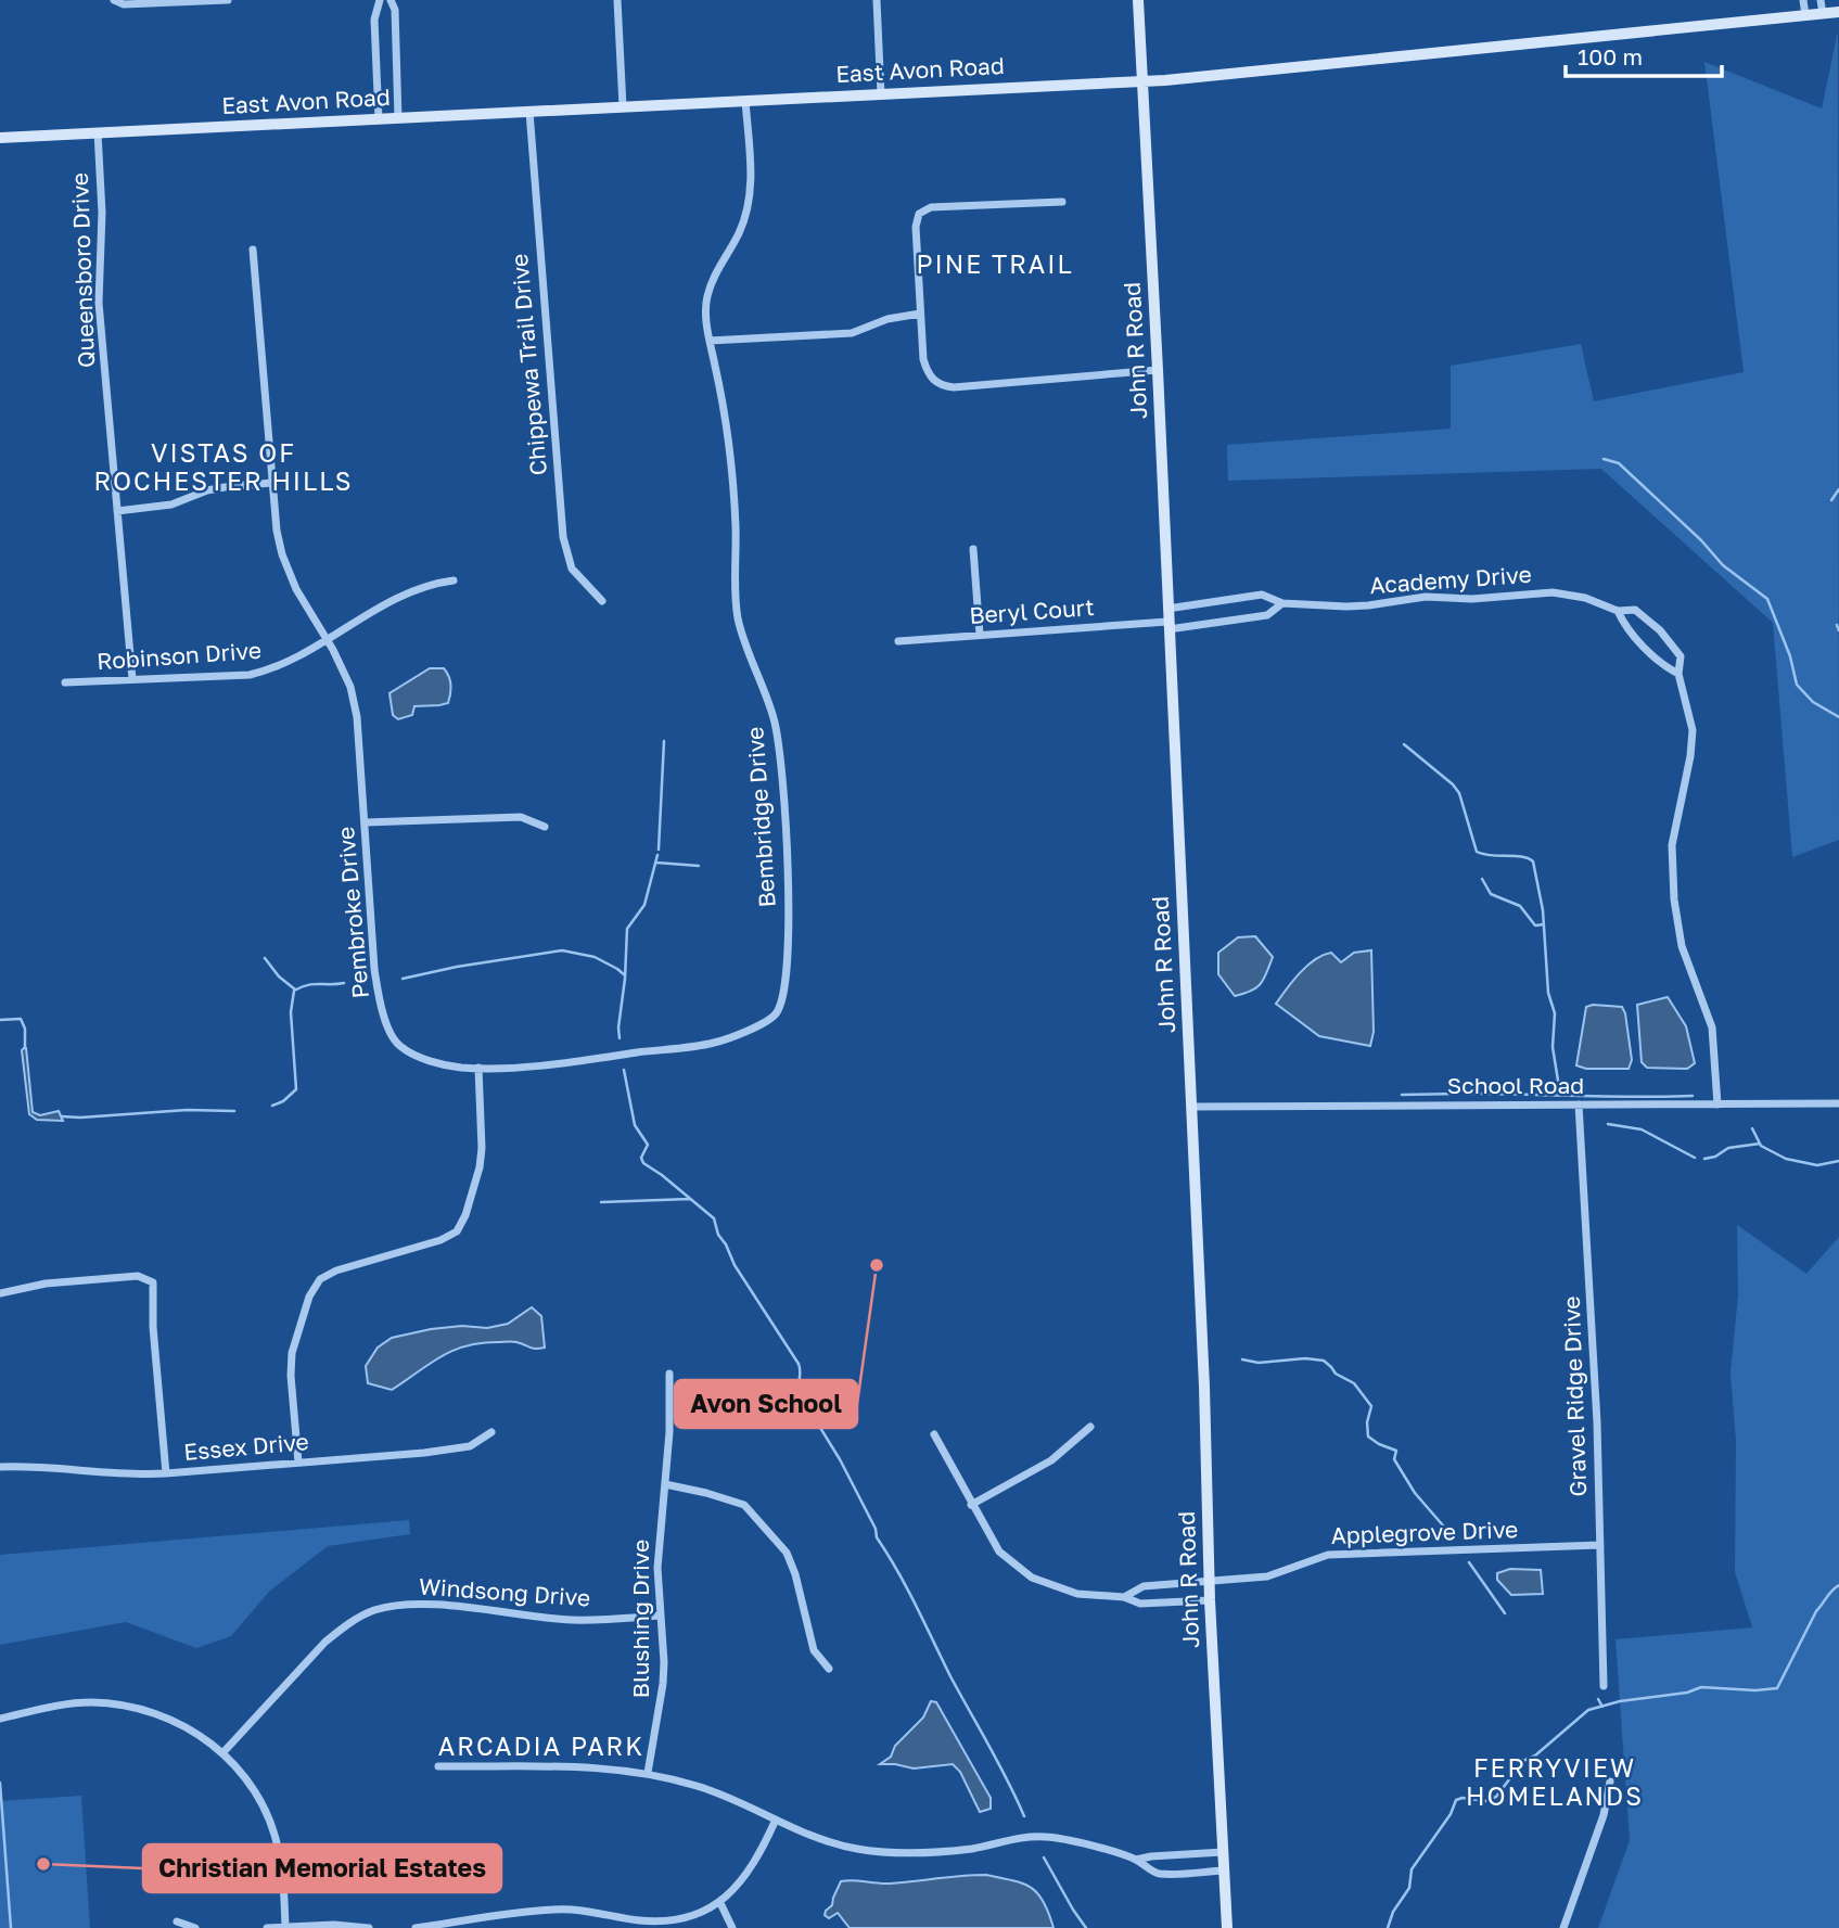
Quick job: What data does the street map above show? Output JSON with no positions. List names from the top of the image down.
{
  "streets": {
    "main road": ["East Avon Road", "John R Road"],
    "street": [
      "Queensboro Drive",
      "Chippewa Trail Drive",
      "Academy Drive",
      "Beryl Court",
      "Robinson Drive",
      "Bembridge Drive",
      "Pembroke Drive",
      "School Road",
      "Gravel Ridge Drive",
      "Essex Drive",
      "Applegrove Drive",
      "Windsong Drive",
      "Blushing Drive"
    ]
  },
  "crossings": [
    ["East Avon Road", "Queensboro Drive"],
    ["East Avon Road", "John R Road"],
    ["East Avon Road", "Chippewa Trail Drive"],
    ["East Avon Road", "Bembridge Drive"],
    ["Queensboro Drive", "Robinson Drive"],
    ["John R Road", "Academy Drive"],
    ["John R Road", "Beryl Court"],
    ["John R Road", "School Road"],
    ["John R Road", "Applegrove Drive"],
    ["Academy Drive", "Beryl Court"],
    ["Academy Drive", "School Road"],
    ["Robinson Drive", "Pembroke Drive"],
    ["Bembridge Drive", "Pembroke Drive"],
    ["School Road", "Gravel Ridge Drive"],
    ["Gravel Ridge Drive", "Applegrove Drive"],
    ["Windsong Drive", "Blushing Drive"]
  ],
  "districts": [
    "PINE TRAIL",
    "VISTAS OF ROCHESTER HILLS",
    "ARCADIA PARK",
    "FERRYVIEW HOMELANDS"
  ],
  "places": ["Avon School", "Christian Memorial Estates"],
  "scale_bar": "100 m"
}
